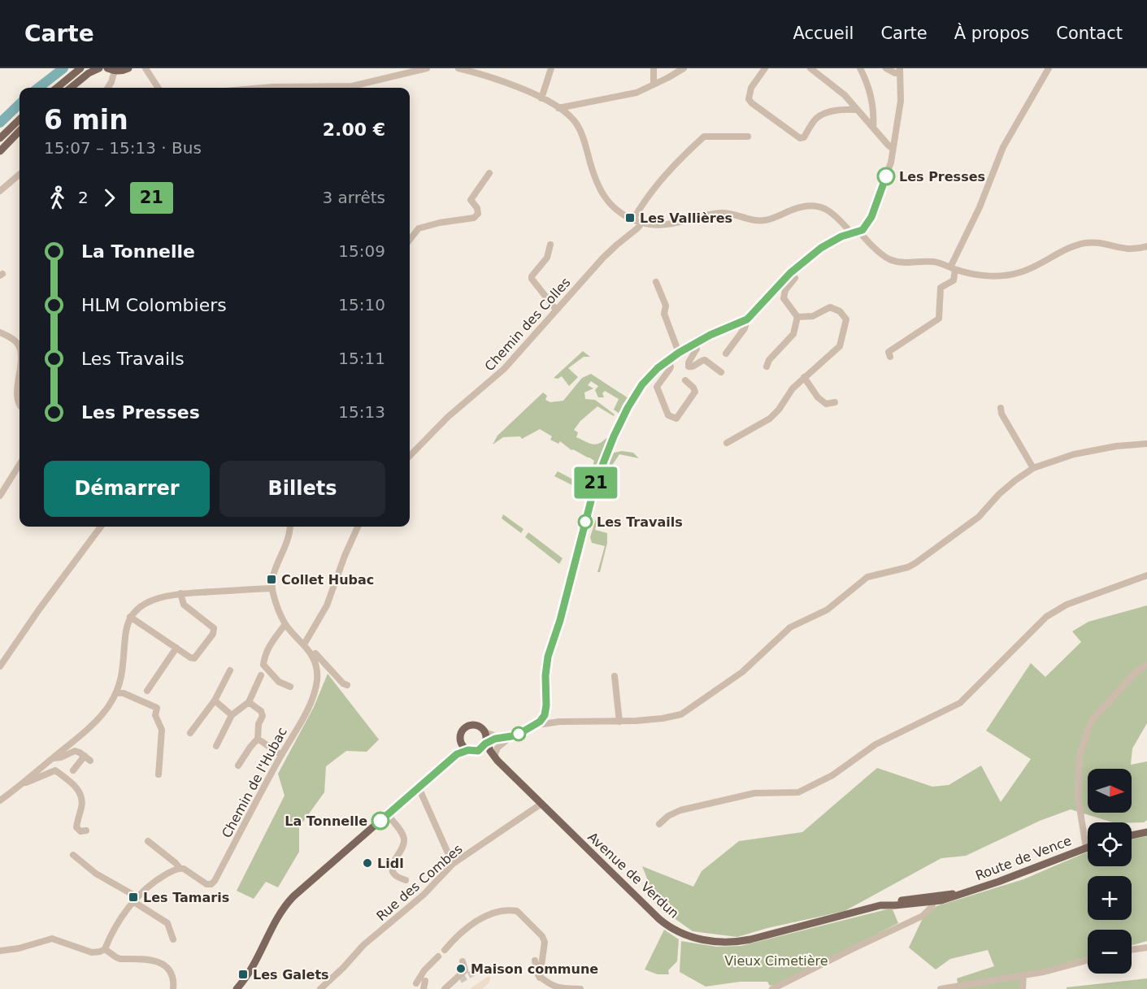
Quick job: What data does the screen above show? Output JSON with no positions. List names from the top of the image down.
{
  "streets": {
    "main road": ["Route de Vence", "Avenue de Verdun"],
    "street": ["Chemin des Colles", "Chemin de l'Hubac", "Rue des Combes"]
  },
  "crossings": [
    ["Route de Vence", "Avenue de Verdun"],
    ["Avenue de Verdun", "Rue des Combes"]
  ],
  "parks": ["Vieux Cimetière"],
  "places": {
    "other": [
      "Les Presses",
      "Les Travails",
      "La Tonnelle",
      "Lidl",
      "Maison commune"
    ],
    "transit": [
      "Les Vallières",
      "Collet Hubac",
      "Les Tamaris",
      "Les Galets"
    ]
  },
  "lines": ["bus line 21"],
  "north": "right",
  "page": {
    "header": "Carte",
    "nav": [
      "Accueil",
      "Carte",
      "À propos",
      "Contact"
    ],
    "on_map": "21",
    "heading": ["6 min", "15:07 – 15:13 · Bus", "2.00 €"],
    "legs": ["2", "21", "3 arrêts"],
    "list": [
      {
        "name": "La Tonnelle",
        "value": "15:09"
      },
      {
        "name": "HLM Colombiers",
        "value": "15:10"
      },
      {
        "name": "Les Travails",
        "value": "15:11"
      },
      {
        "name": "Les Presses",
        "value": "15:13"
      }
    ],
    "buttons": ["Démarrer", "Billets"],
    "map_buttons": ["+", "−"]
  }
}
